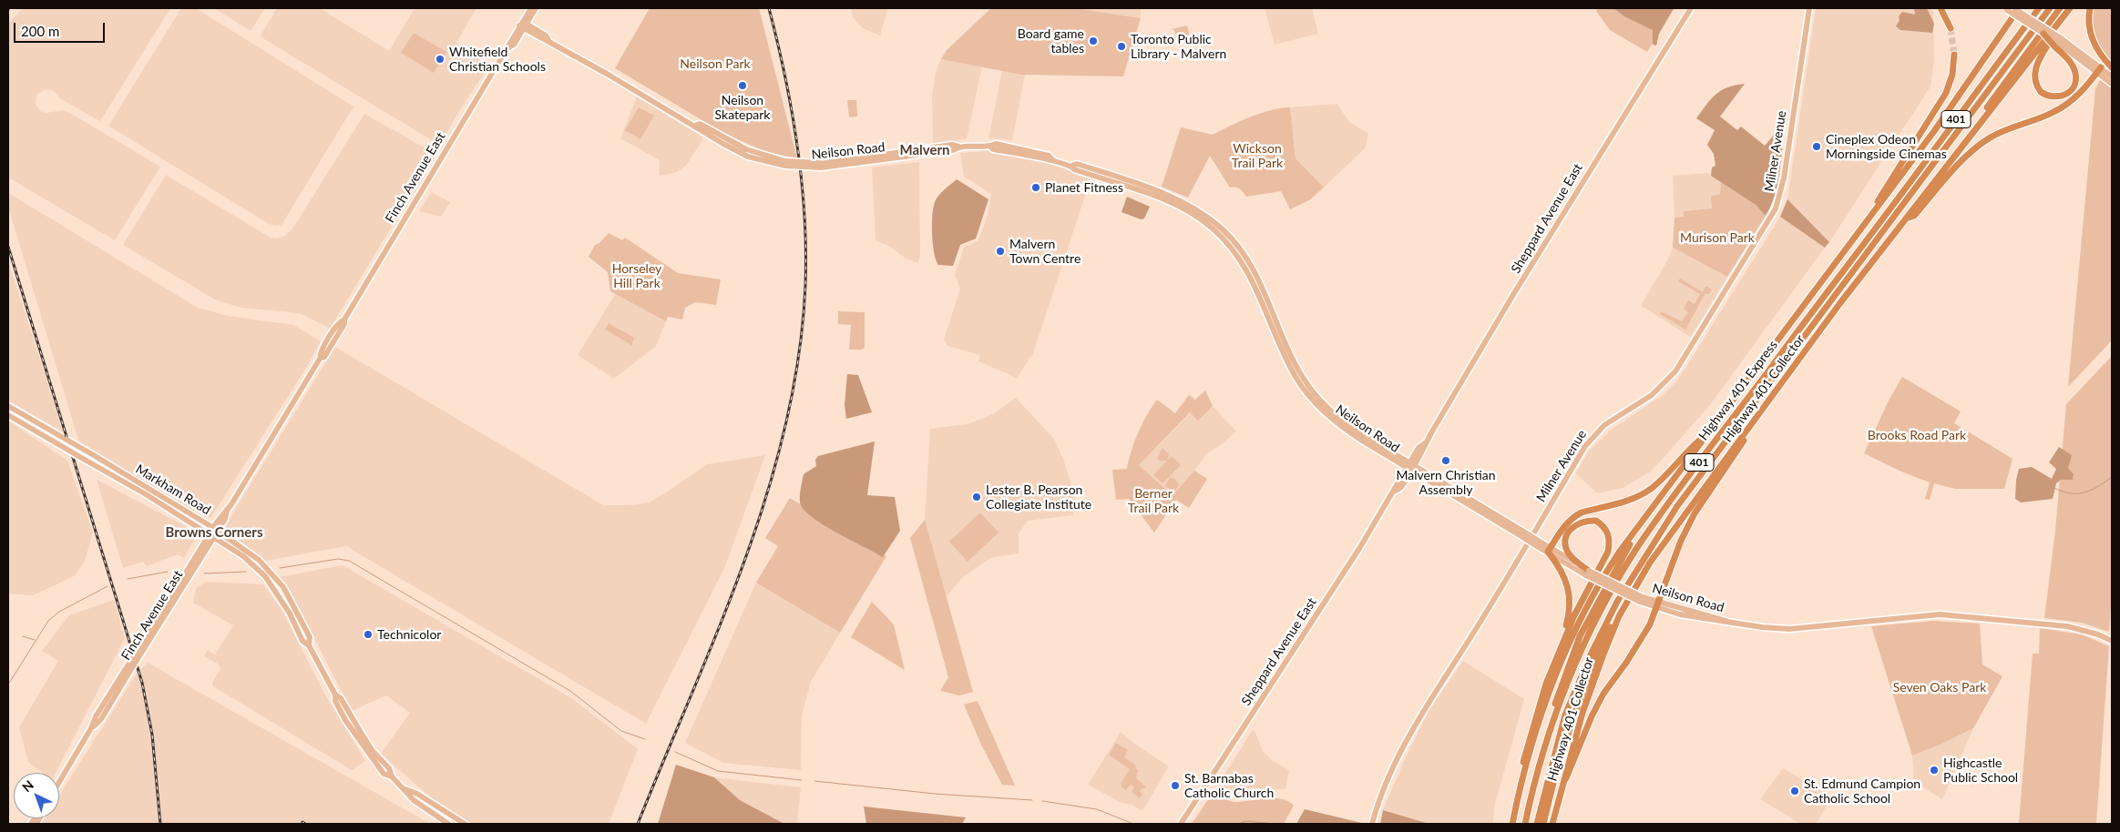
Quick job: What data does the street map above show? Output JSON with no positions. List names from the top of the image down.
{
  "streets": {
    "highway": ["401", "Highway 401 Collector", "Highway 401 Express"],
    "main road": [
      "Neilson Road",
      "Milner Avenue",
      "Finch Avenue East",
      "Sheppard Avenue East",
      "Markham Road"
    ]
  },
  "crossings": [
    ["Neilson Road", "Finch Avenue East"],
    ["Neilson Road", "Sheppard Avenue East"],
    ["Finch Avenue East", "Markham Road"]
  ],
  "districts": ["Malvern", "Browns Corners"],
  "parks": [
    "Neilson Park",
    "Wickson Trail Park",
    "Murison Park",
    "Horseley Hill Park",
    "Brooks Road Park",
    "Berner Trail Park",
    "Seven Oaks Park"
  ],
  "places": [
    "Board game tables",
    "Toronto Public Library - Malvern",
    "Whitefield Christian Schools",
    "Neilson Skatepark",
    "Cineplex Odeon Morningside Cinemas",
    "Planet Fitness",
    "Malvern Town Centre",
    "Malvern Christian Assembly",
    "Lester B. Pearson Collegiate Institute",
    "Technicolor",
    "Highcastle Public School",
    "St. Barnabas Catholic Church",
    "St. Edmund Campion Catholic School"
  ],
  "scale_bar": "200 m",
  "north": "top left"
}
